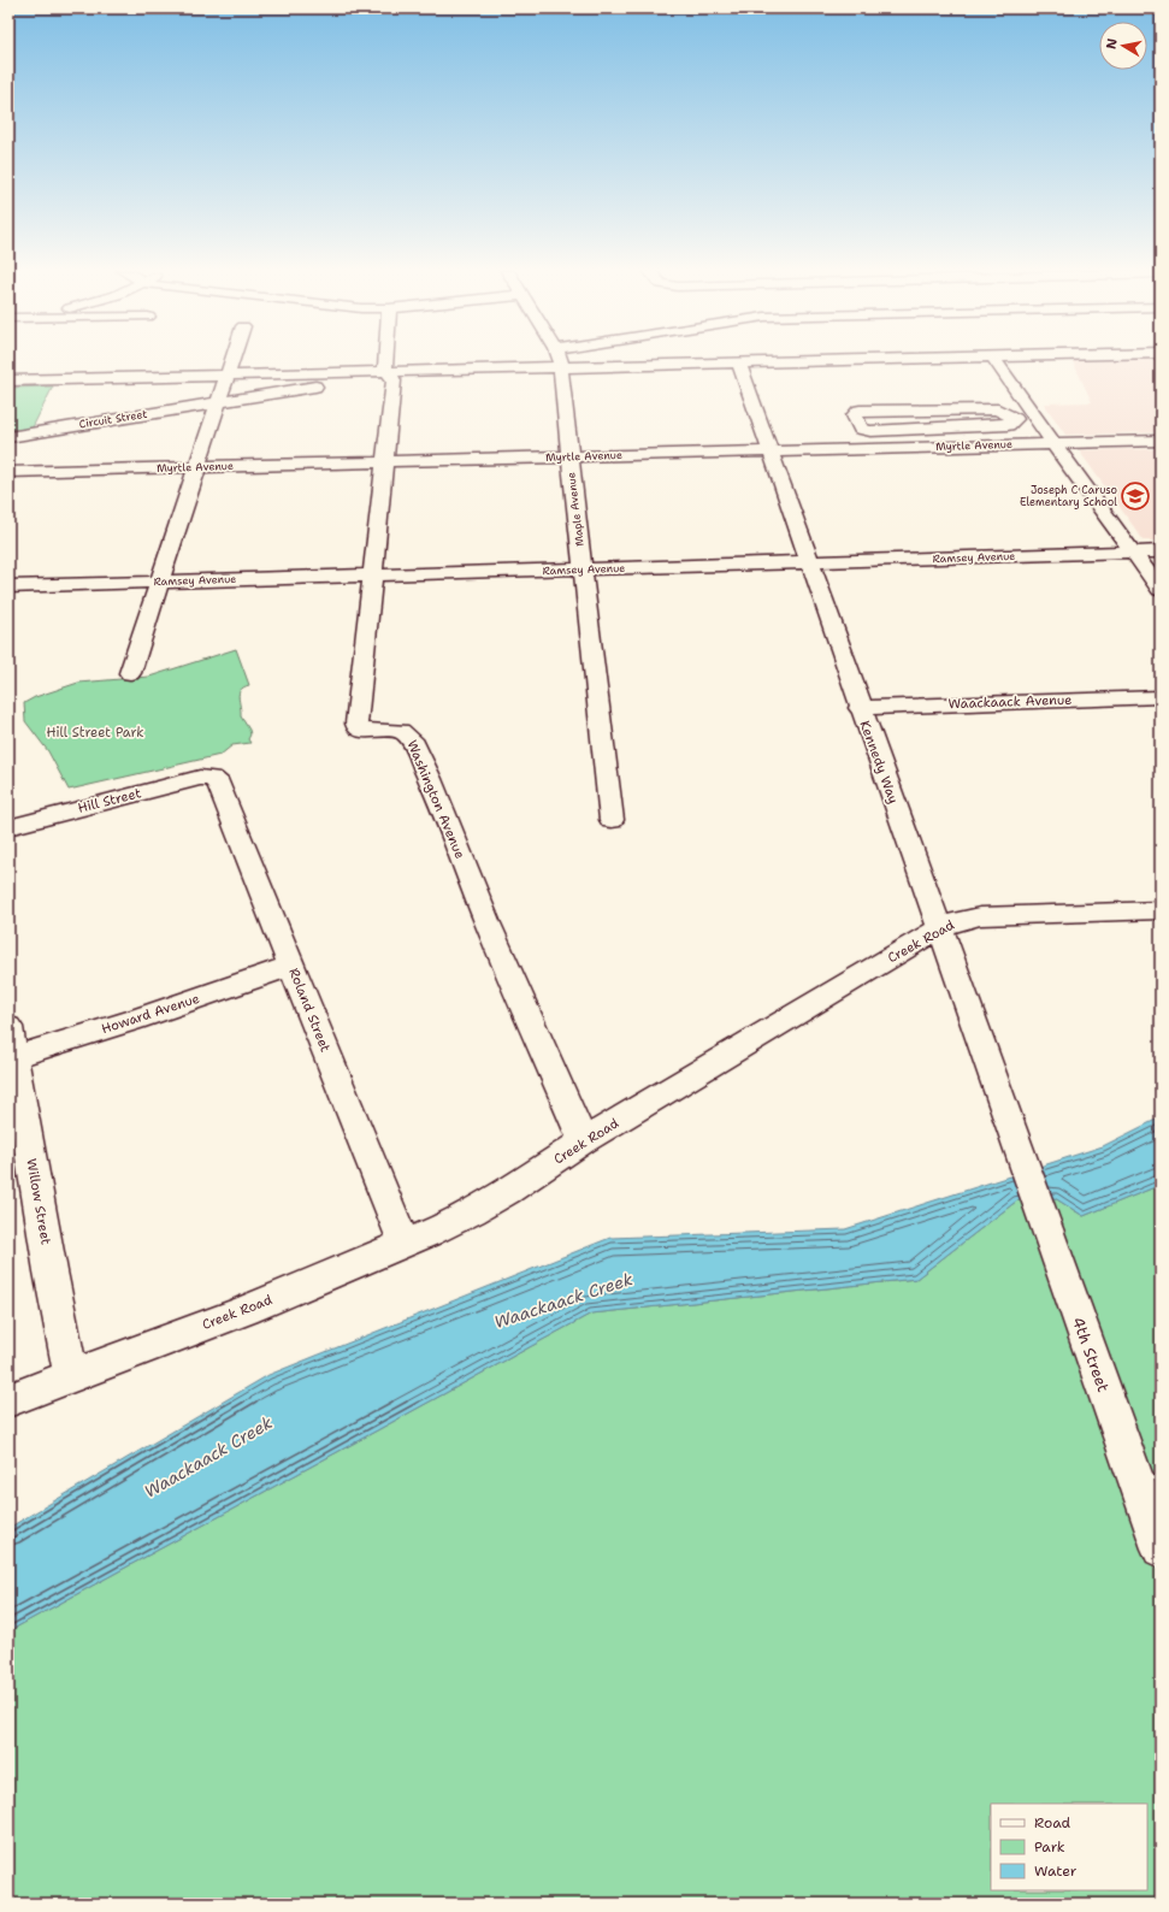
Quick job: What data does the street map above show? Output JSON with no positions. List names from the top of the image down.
{
  "streets": {
    "street": [
      "Circuit Street",
      "Myrtle Avenue",
      "Maple Avenue",
      "Ramsey Avenue",
      "Waackaack Avenue",
      "Kennedy Way",
      "Washington Avenue",
      "Hill Street",
      "Creek Road",
      "Roland Street",
      "Howard Avenue",
      "Willow Street",
      "4th Street"
    ]
  },
  "crossings": [
    ["Circuit Street", "Washington Avenue"],
    ["Myrtle Avenue", "Maple Avenue"],
    ["Myrtle Avenue", "Kennedy Way"],
    ["Myrtle Avenue", "Washington Avenue"],
    ["Maple Avenue", "Ramsey Avenue"],
    ["Ramsey Avenue", "Kennedy Way"],
    ["Ramsey Avenue", "Washington Avenue"],
    ["Waackaack Avenue", "Kennedy Way"],
    ["Kennedy Way", "Creek Road"],
    ["Kennedy Way", "4th Street"],
    ["Washington Avenue", "Creek Road"],
    ["Hill Street", "Roland Street"],
    ["Creek Road", "Roland Street"],
    ["Creek Road", "Willow Street"],
    ["Roland Street", "Howard Avenue"],
    ["Howard Avenue", "Willow Street"]
  ],
  "water": ["Waackaack Creek"],
  "parks": ["Hill Street Park"],
  "places": {
    "school or university": ["Joseph C Caruso Elementary School"]
  },
  "legend": ["Road", "Park", "Water"],
  "north": "left"
}
